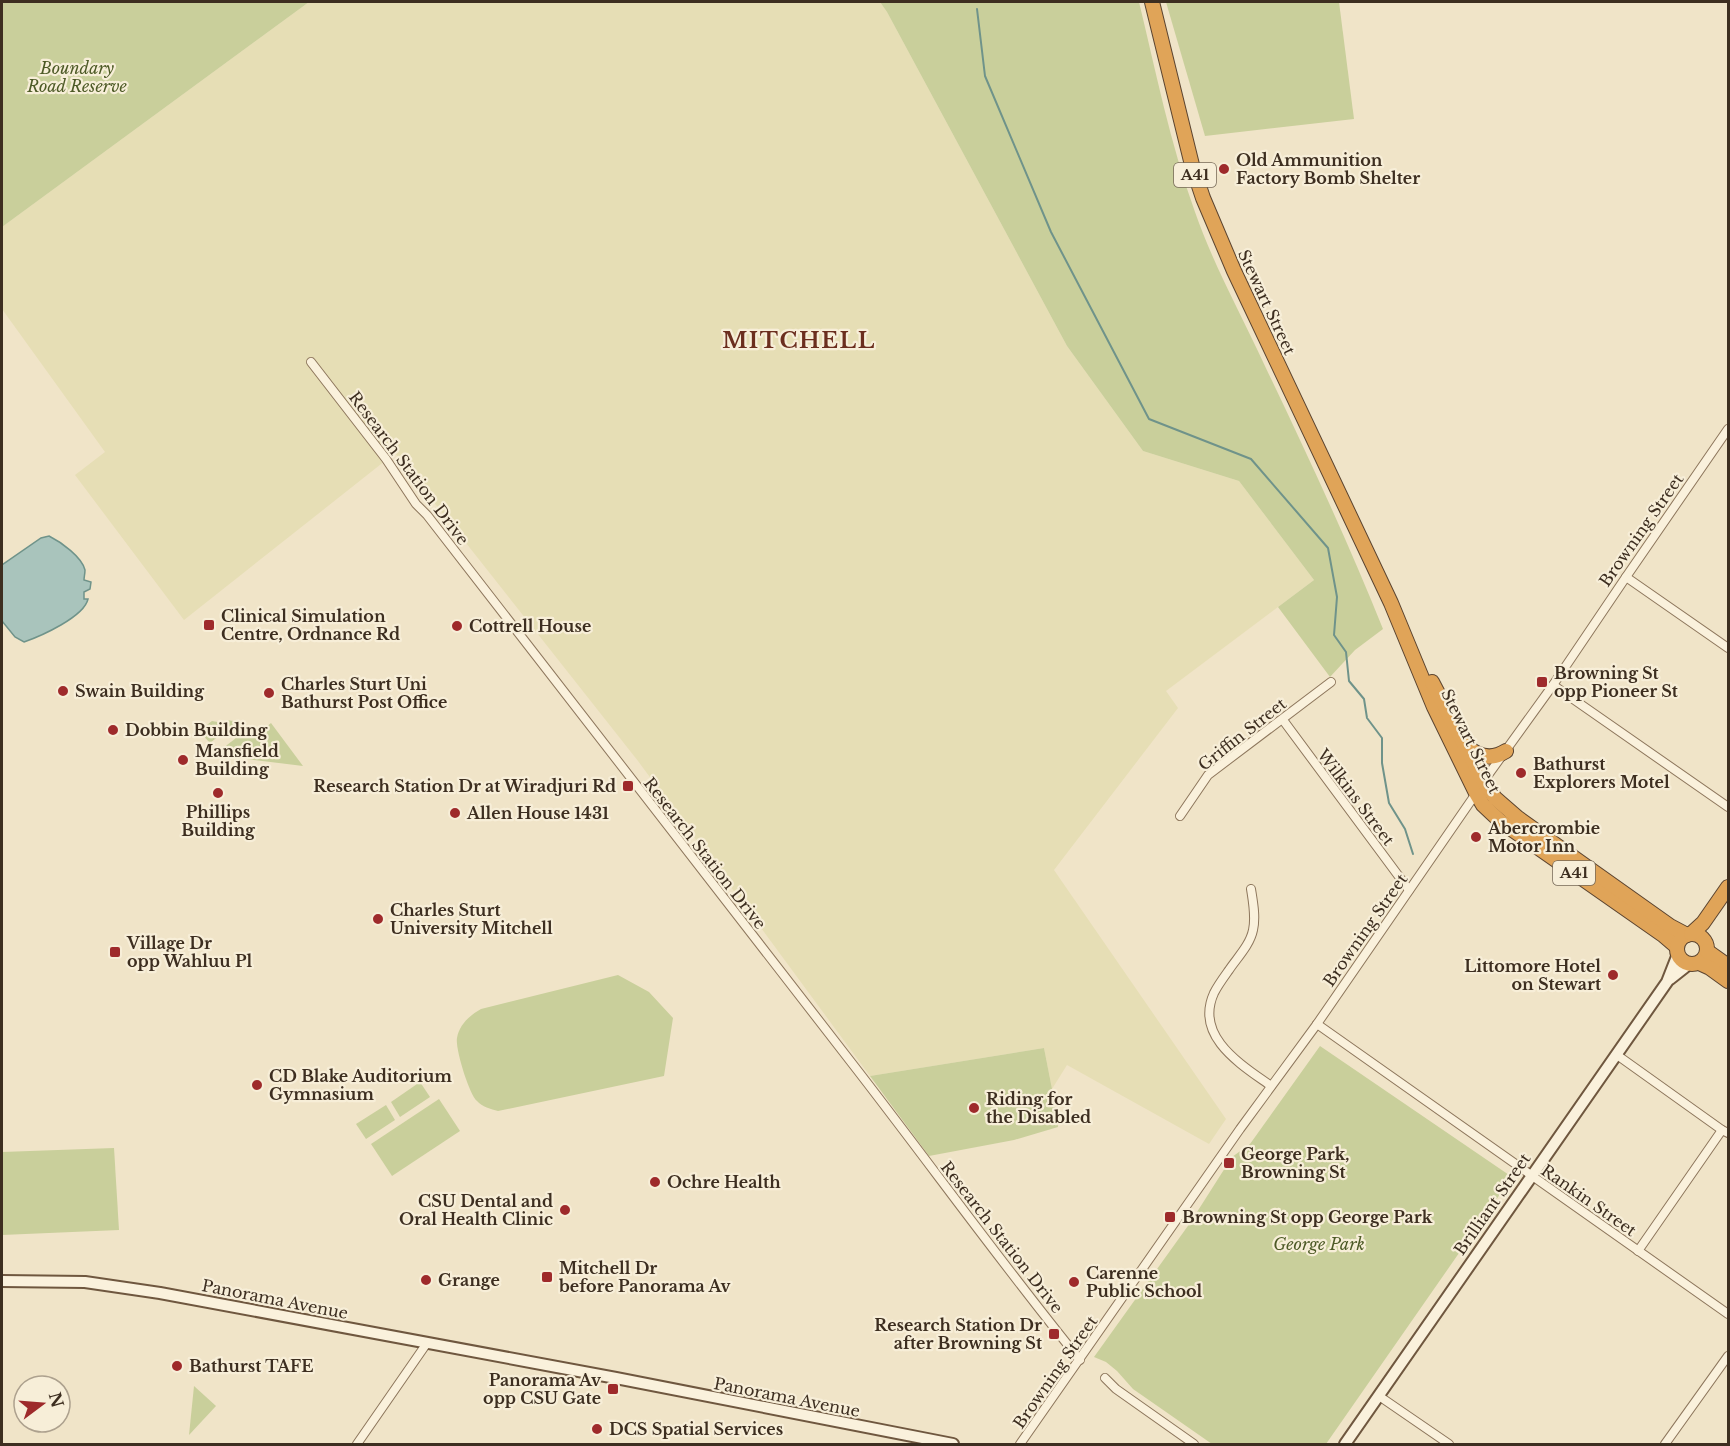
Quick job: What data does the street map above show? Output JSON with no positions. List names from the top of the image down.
{
  "streets": {
    "highway": ["A41", "Stewart Street", "Brilliant Street"],
    "street": [
      "Research Station Drive",
      "Browning Street",
      "Griffin Street",
      "Wilkins Street",
      "Rankin Street",
      "Panorama Avenue"
    ]
  },
  "crossings": [
    ["Stewart Street", "Browning Street"],
    ["Stewart Street", "Brilliant Street"],
    ["Research Station Drive", "Browning Street"],
    ["Browning Street", "Wilkins Street"],
    ["Browning Street", "Rankin Street"],
    ["Griffin Street", "Wilkins Street"],
    ["Rankin Street", "Brilliant Street"]
  ],
  "districts": ["MITCHELL"],
  "parks": ["Boundary Road Reserve", "George Park"],
  "places": {
    "other": [
      "Old Ammunition Factory Bomb Shelter",
      "Cottrell House",
      "Swain Building",
      "Charles Sturt Uni Bathurst Post Office",
      "Dobbin Building",
      "Mansfield Building",
      "Bathurst Explorers Motel",
      "Phillips Building",
      "Allen House 1431",
      "Abercrombie Motor Inn",
      "Charles Sturt University Mitchell",
      "Littomore Hotel on Stewart",
      "CD Blake Auditorium Gymnasium",
      "Riding for the Disabled",
      "Ochre Health",
      "CSU Dental and Oral Health Clinic",
      "Grange",
      "Carenne Public School",
      "Bathurst TAFE",
      "DCS Spatial Services"
    ],
    "transit": [
      "Clinical Simulation Centre, Ordnance Rd",
      "Browning St opp Pioneer St",
      "Research Station Dr at Wiradjuri Rd",
      "Village Dr opp Wahluu Pl",
      "George Park, Browning St",
      "Browning St opp George Park",
      "Mitchell Dr before Panorama Av",
      "Research Station Dr after Browning St",
      "Panorama Av opp CSU Gate"
    ]
  },
  "north": "right"
}
